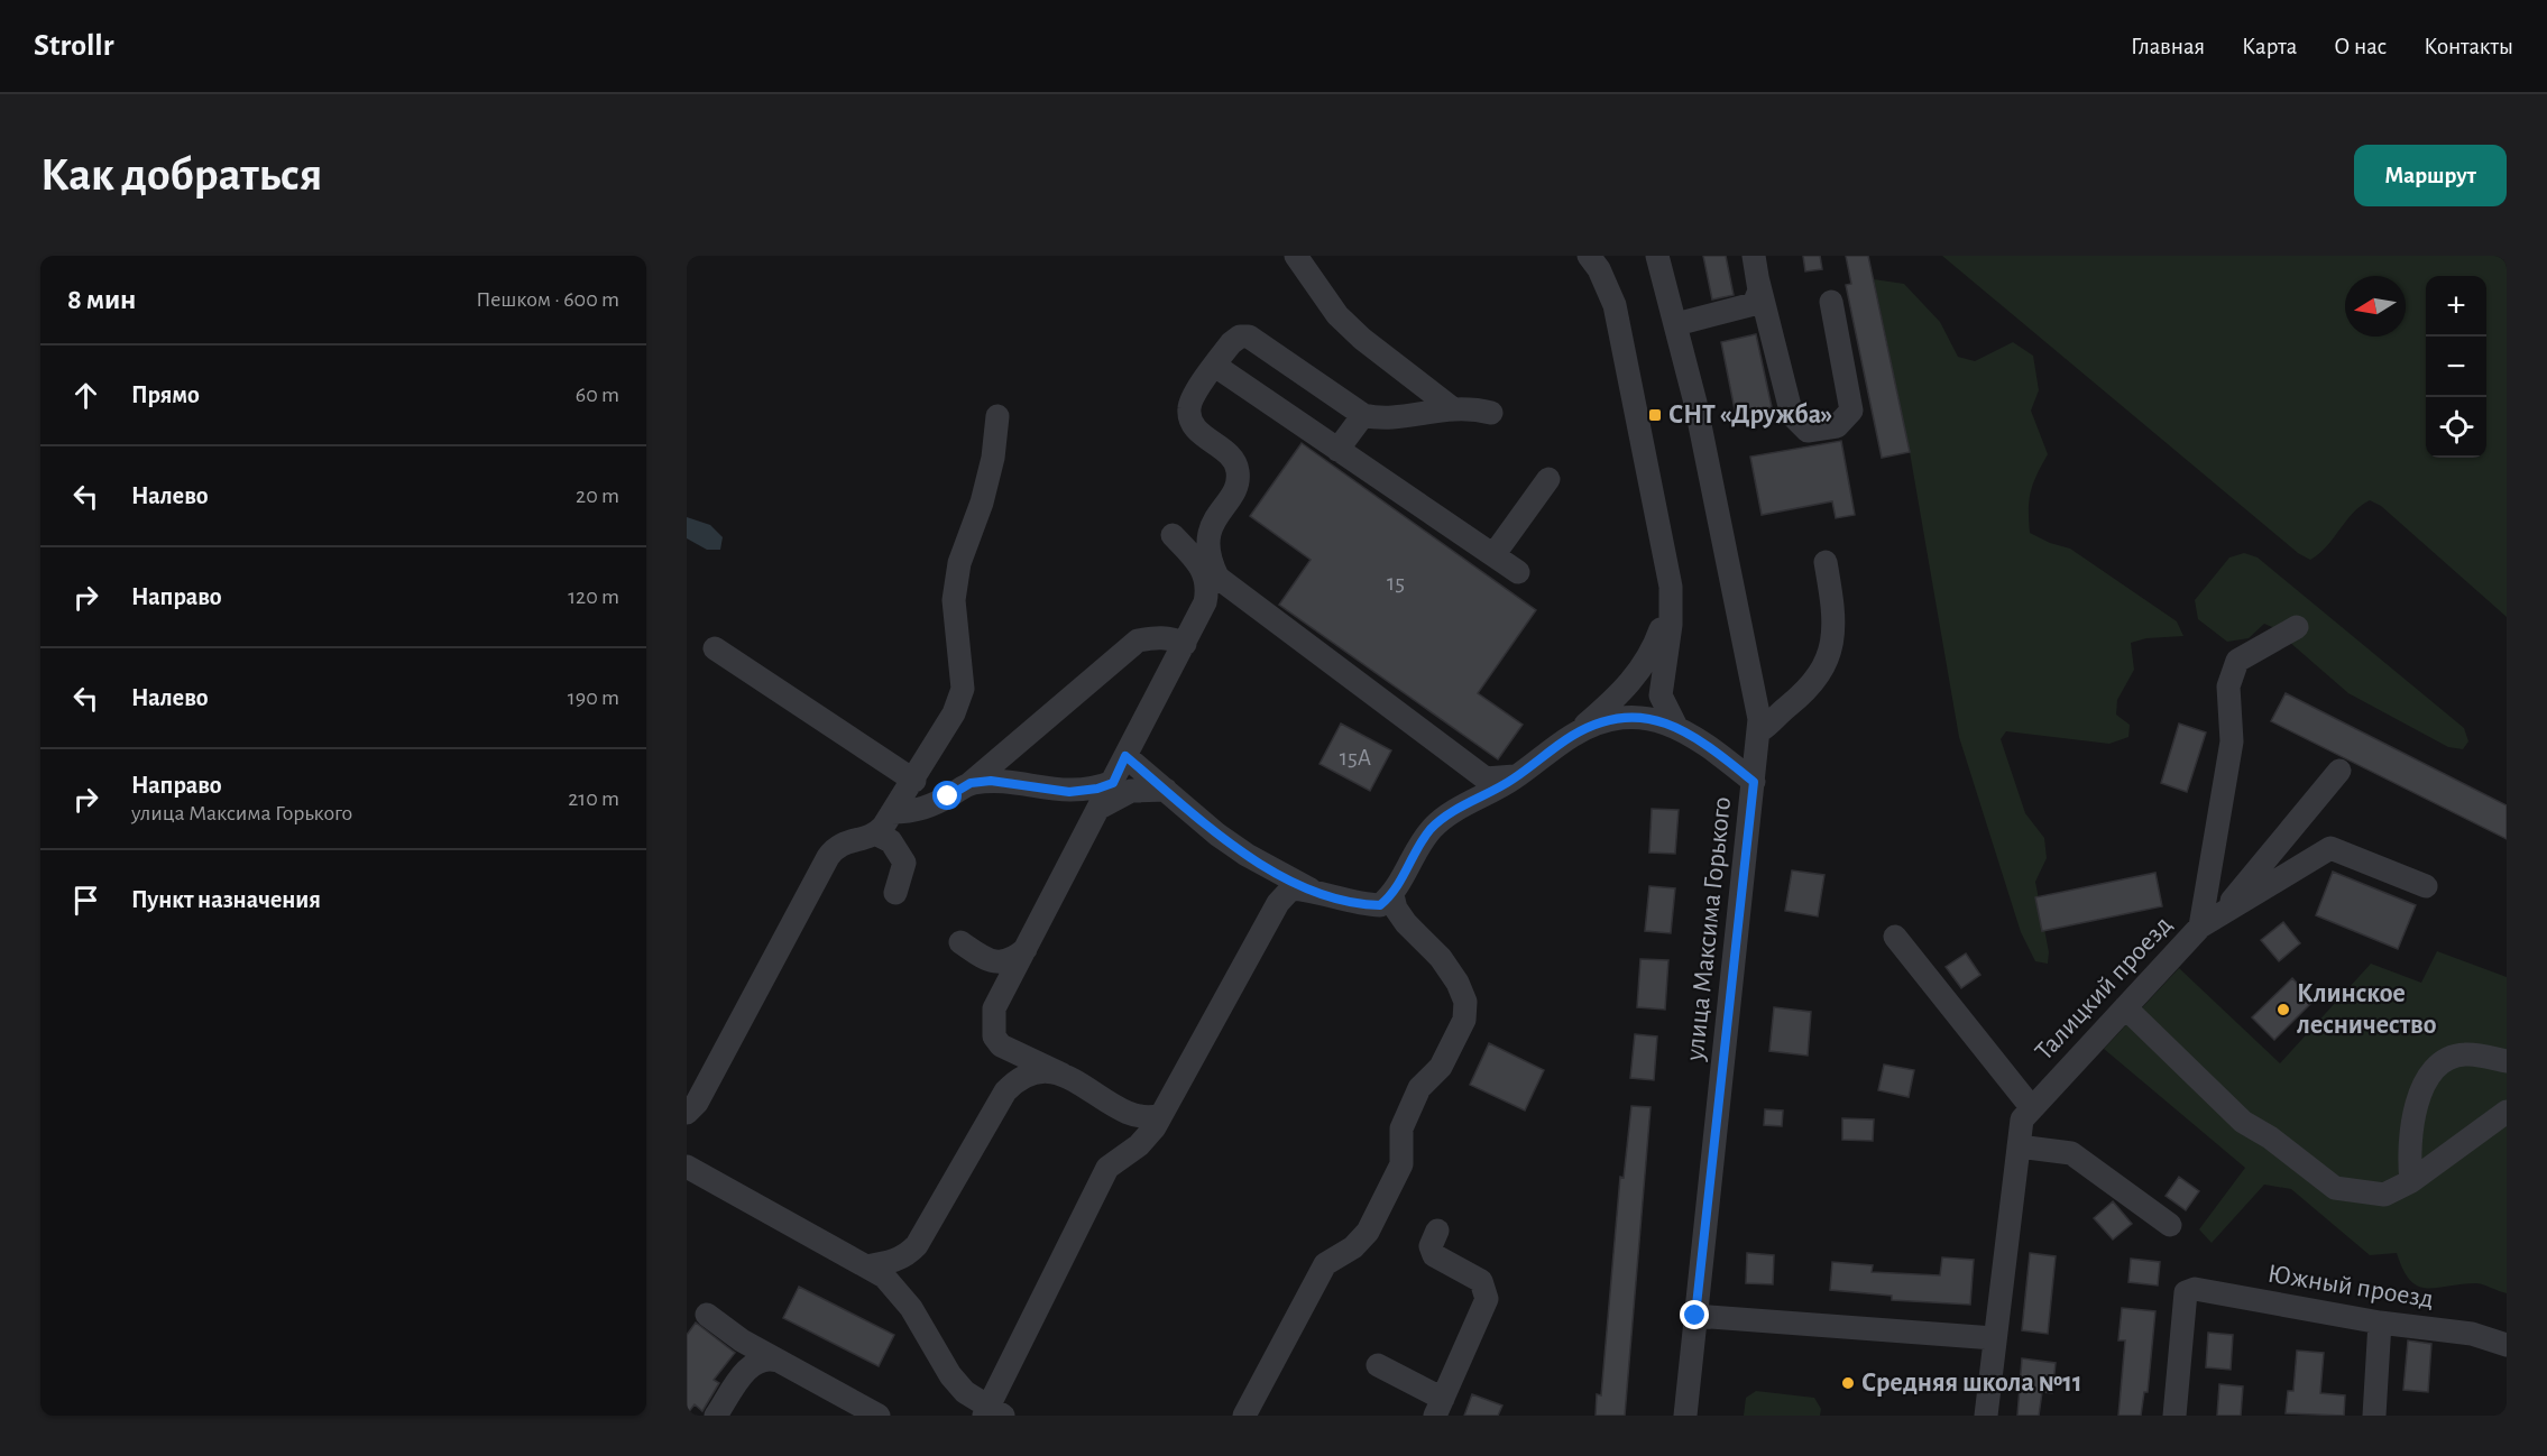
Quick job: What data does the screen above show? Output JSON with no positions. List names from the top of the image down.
{
  "streets": {
    "street": ["улица Максима Горького", "Талицкий проезд", "Южный проезд"]
  },
  "places": {
    "transit": ["СНТ «Дружба»"],
    "other": ["Клинское лесничество", "Средняя школа №11"]
  },
  "house_numbers": ["15", "15А"],
  "north": "left",
  "page": {
    "header": "Strollr",
    "nav": [
      "Главная",
      "Карта",
      "О нас",
      "Контакты"
    ],
    "buttons": "Маршрут",
    "title": "Как добраться",
    "heading": ["8 мин", "Пешком · 600 m"],
    "map_buttons": ["+", "−"],
    "list": [
      ["Прямо", "60 m"],
      ["Налево", "20 m"],
      ["Направо", "120 m"],
      ["Налево", "190 m"],
      ["Направо", "улица Максима Горького", "210 m"],
      "Пункт назначения"
    ]
  }
}
